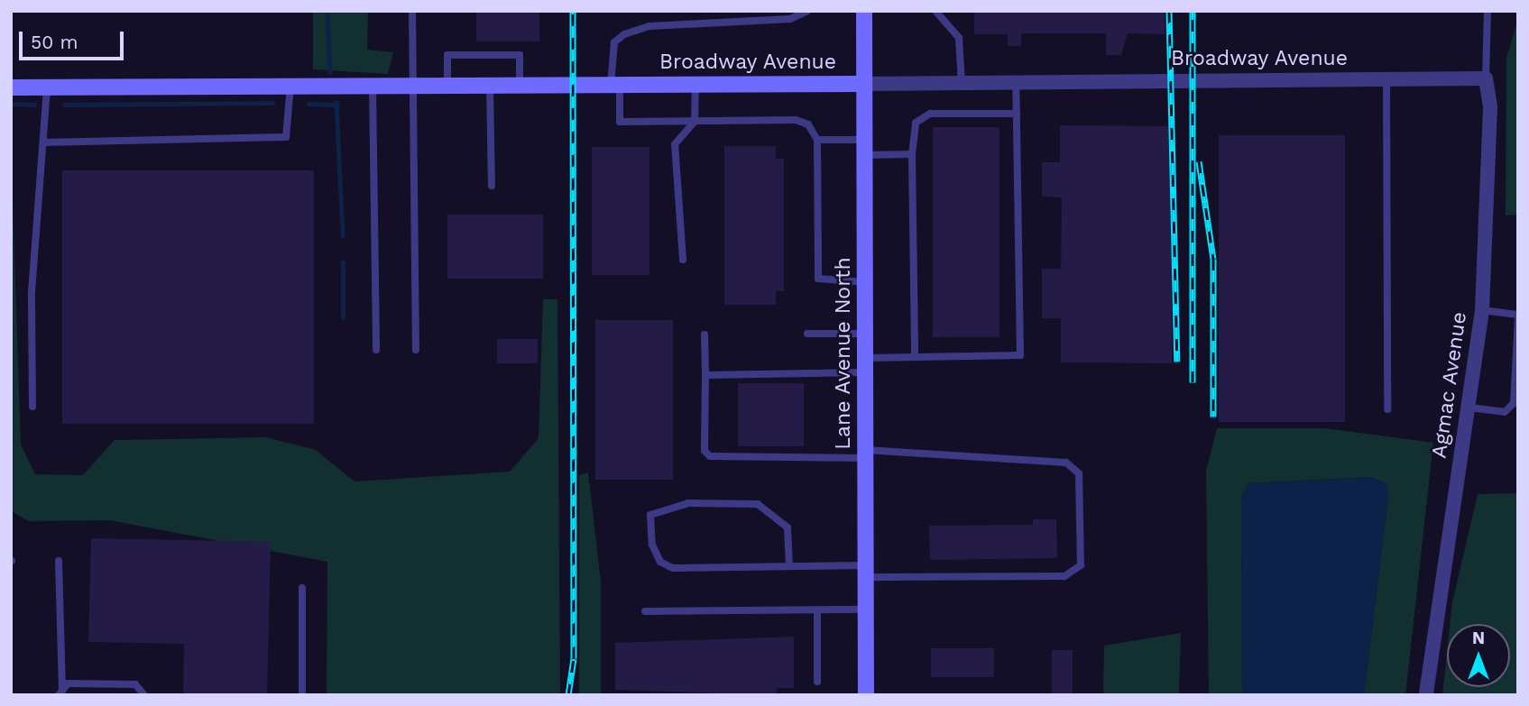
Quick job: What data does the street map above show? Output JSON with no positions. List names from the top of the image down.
{
  "streets": {
    "street": ["Broadway Avenue", "Lane Avenue North", "Agmac Avenue"]
  },
  "crossings": [
    ["Broadway Avenue", "Lane Avenue North"],
    ["Broadway Avenue", "Agmac Avenue"]
  ],
  "scale_bar": "50 m",
  "north": "top"
}
